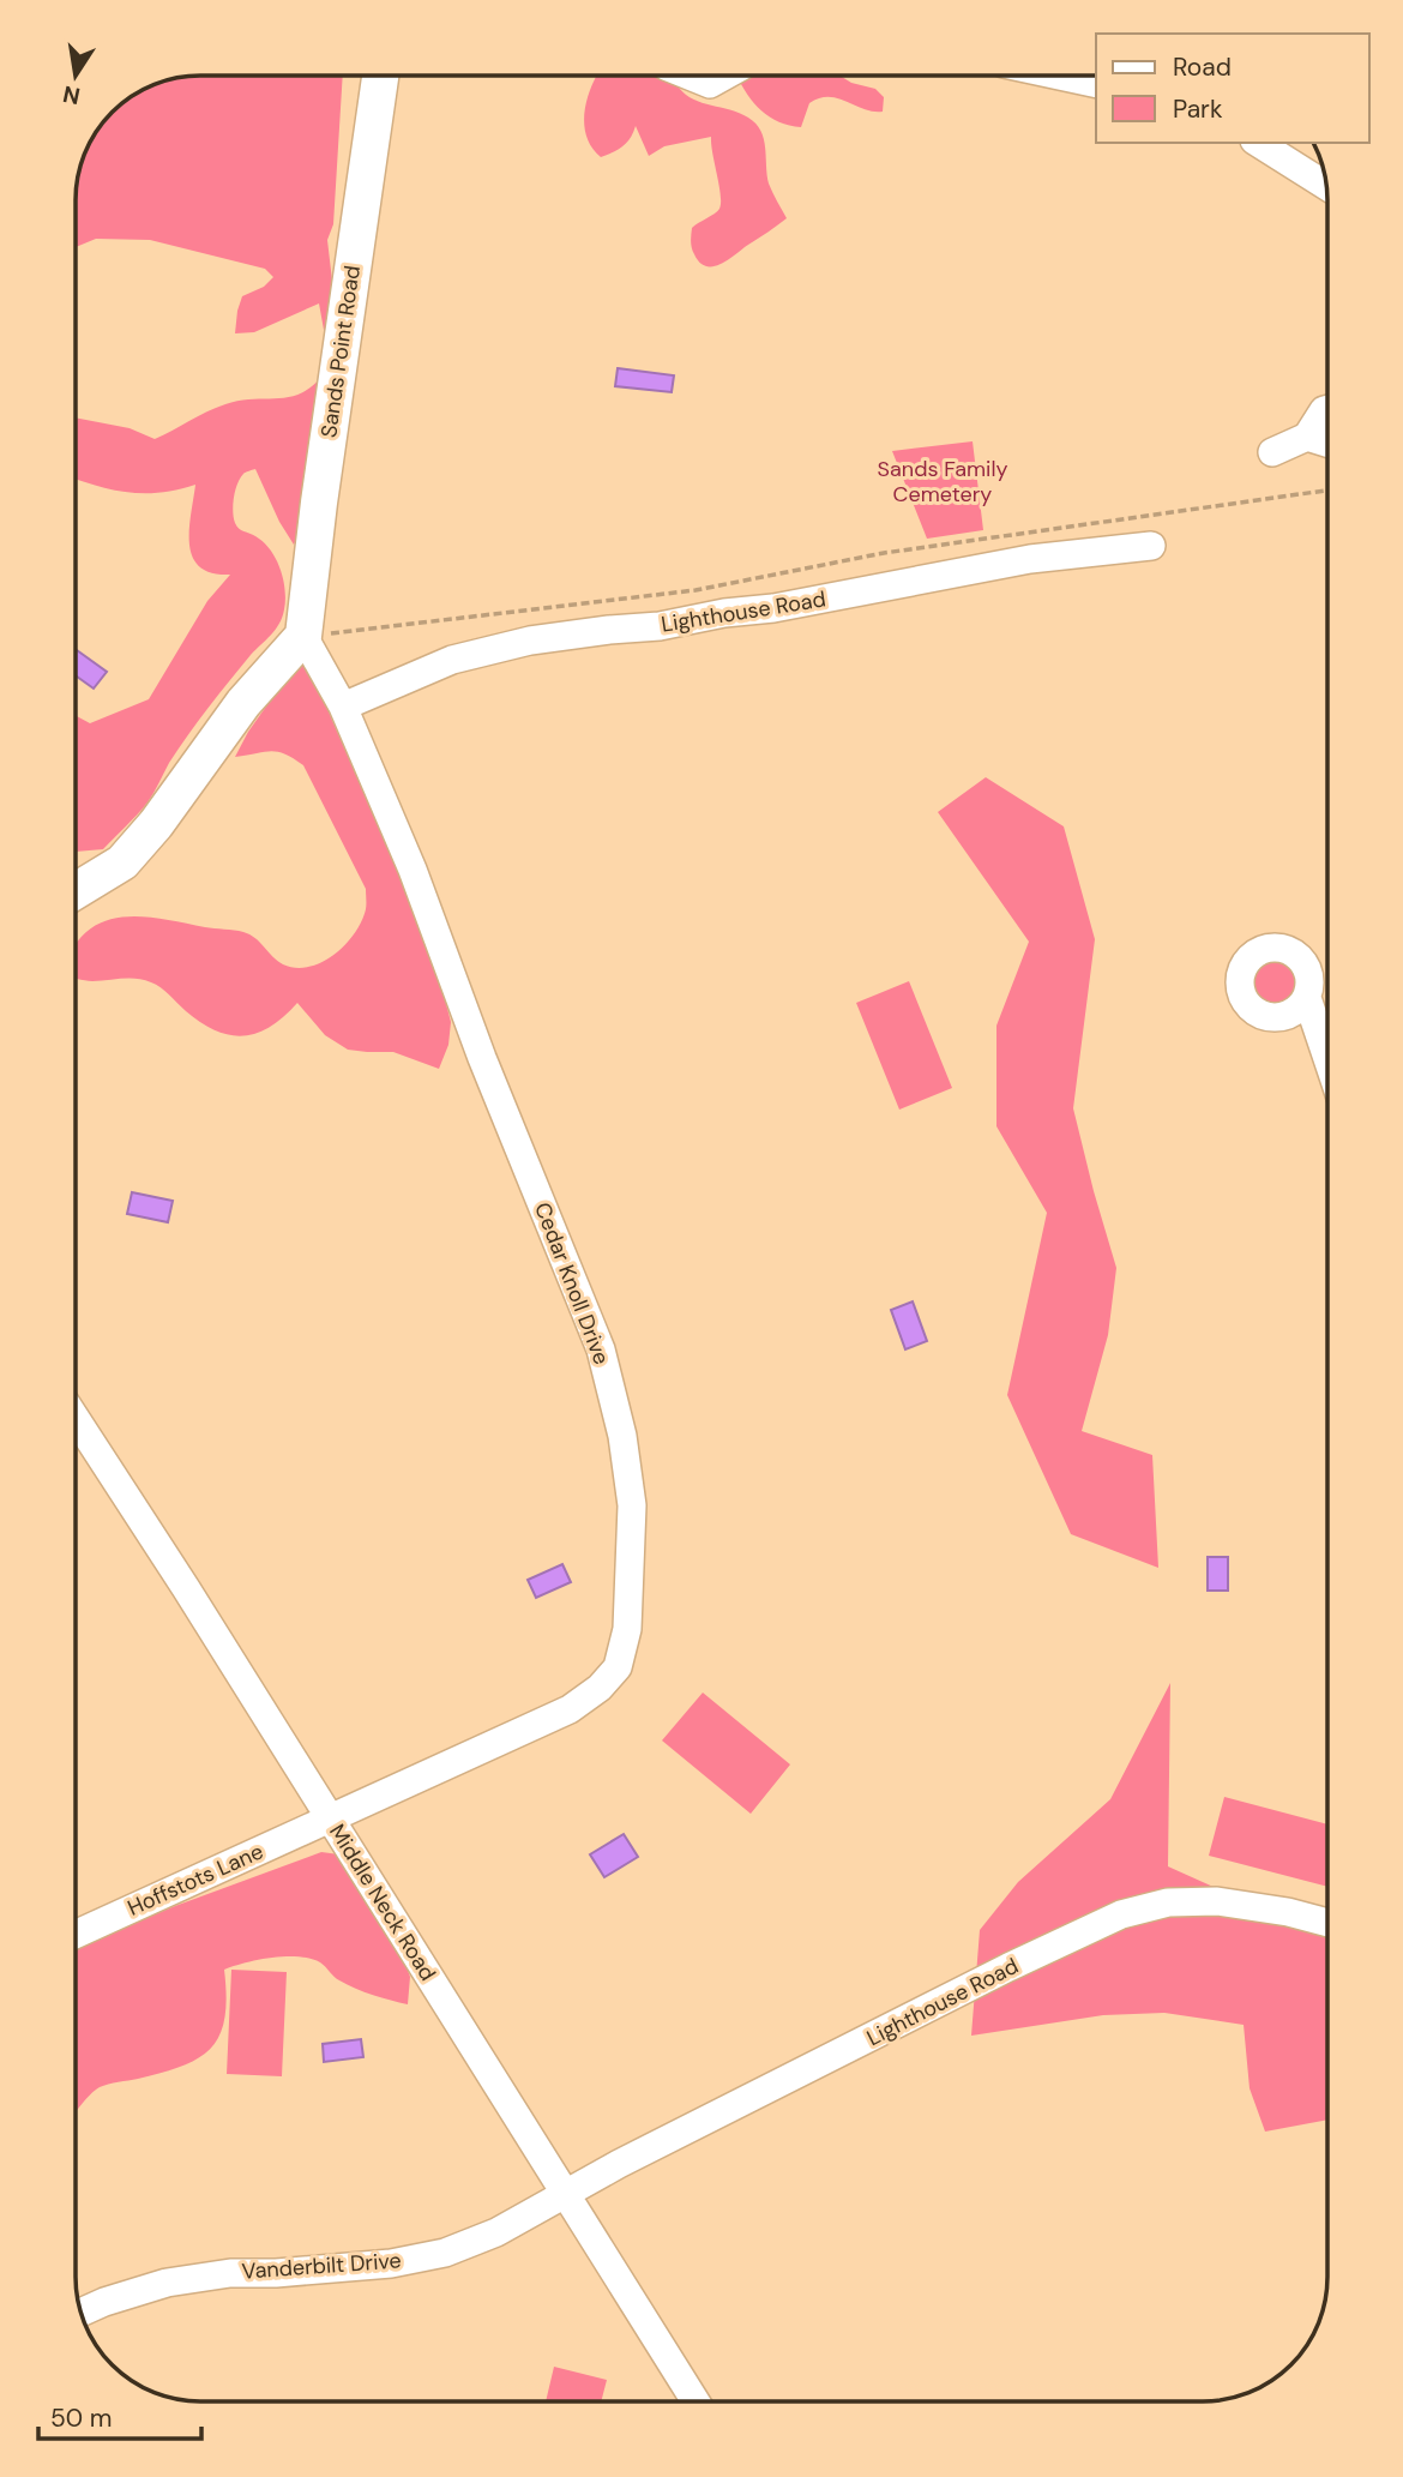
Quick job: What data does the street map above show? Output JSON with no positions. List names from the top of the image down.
{
  "streets": {
    "main road": ["Sands Point Road"],
    "street": [
      "Lighthouse Road",
      "Cedar Knoll Drive",
      "Hoffstots Lane",
      "Middle Neck Road",
      "Vanderbilt Drive"
    ]
  },
  "crossings": [
    ["Lighthouse Road", "Cedar Knoll Drive"],
    ["Lighthouse Road", "Middle Neck Road"],
    ["Lighthouse Road", "Vanderbilt Drive"],
    ["Cedar Knoll Drive", "Hoffstots Lane"],
    ["Cedar Knoll Drive", "Middle Neck Road"],
    ["Hoffstots Lane", "Middle Neck Road"],
    ["Middle Neck Road", "Vanderbilt Drive"]
  ],
  "parks": ["Sands Family Cemetery"],
  "legend": ["Road", "Park"],
  "scale_bar": "50 m",
  "north": "bottom"
}
